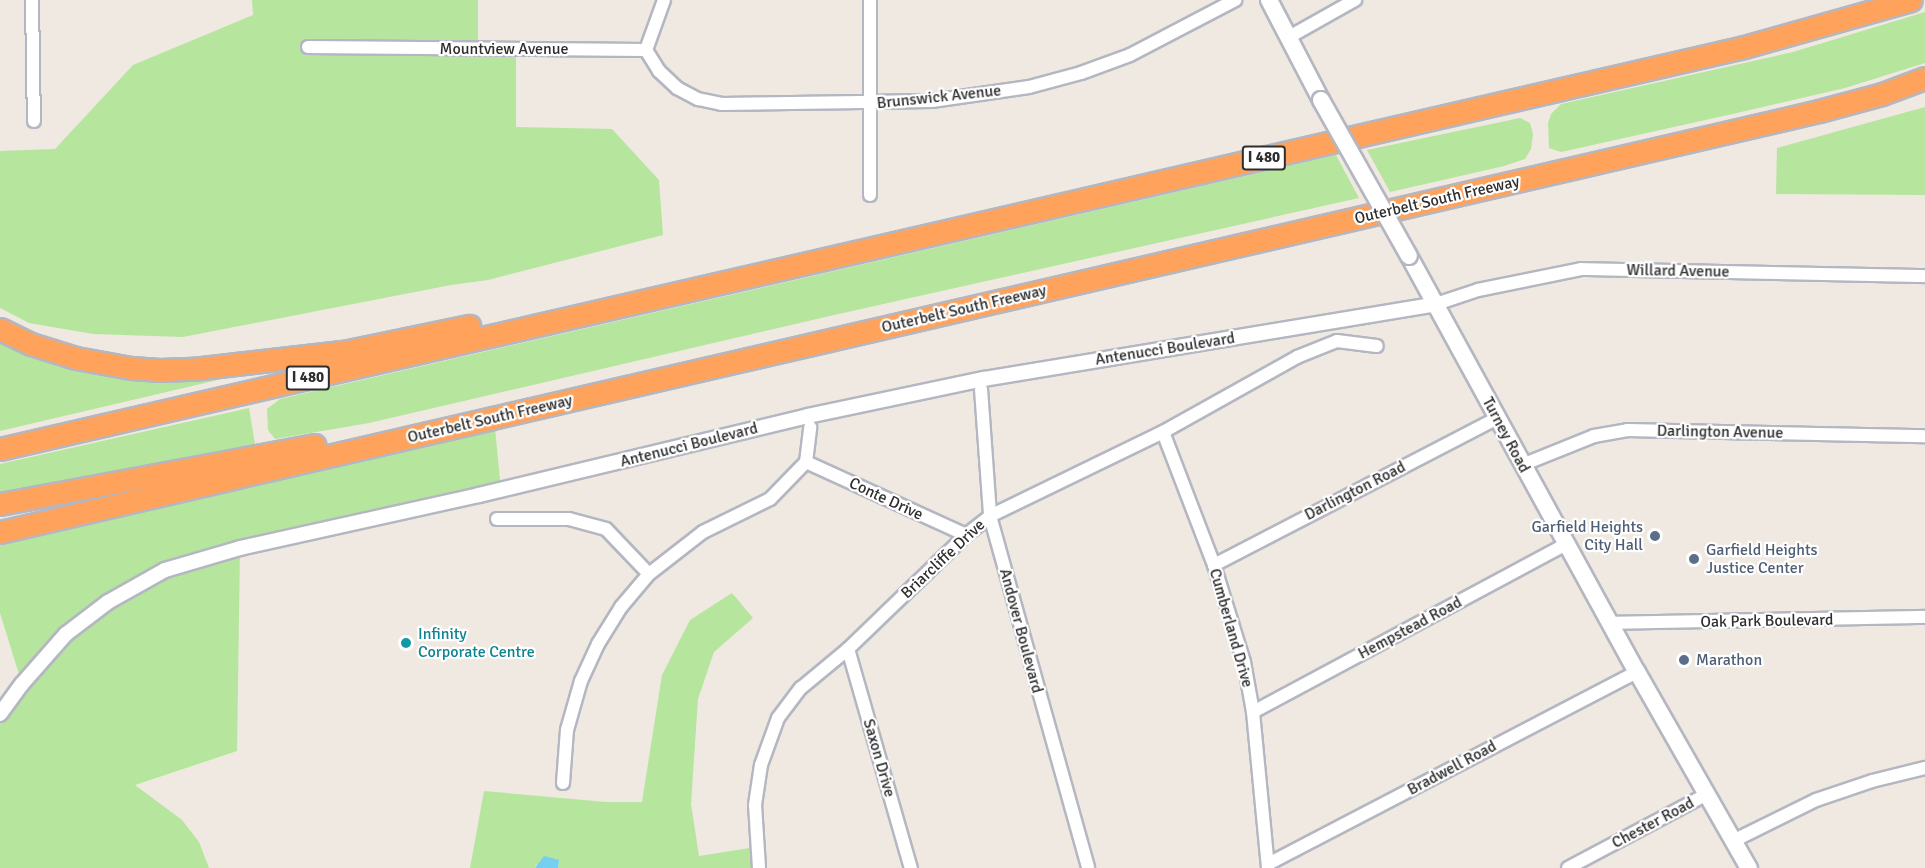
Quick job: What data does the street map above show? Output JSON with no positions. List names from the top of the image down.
{
  "streets": {
    "highway": ["I 480", "Outerbelt South Freeway"],
    "main road": ["Turney Road"],
    "street": [
      "Mountview Avenue",
      "Brunswick Avenue",
      "Willard Avenue",
      "Antenucci Boulevard",
      "Darlington Avenue",
      "Darlington Road",
      "Conte Drive",
      "Briarcliffe Drive",
      "Oak Park Boulevard",
      "Cumberland Drive",
      "Hempstead Road",
      "Andover Boulevard",
      "Saxon Drive",
      "Bradwell Road",
      "Chester Road"
    ]
  },
  "crossings": [
    ["Mountview Avenue", "Brunswick Avenue"],
    ["Willard Avenue", "Antenucci Boulevard"],
    ["Willard Avenue", "Turney Road"],
    ["Antenucci Boulevard", "Turney Road"],
    ["Darlington Avenue", "Turney Road"],
    ["Turney Road", "Darlington Road"],
    ["Turney Road", "Oak Park Boulevard"],
    ["Turney Road", "Hempstead Road"],
    ["Turney Road", "Bradwell Road"],
    ["Turney Road", "Chester Road"],
    ["Darlington Road", "Cumberland Drive"],
    ["Conte Drive", "Briarcliffe Drive"],
    ["Briarcliffe Drive", "Cumberland Drive"],
    ["Briarcliffe Drive", "Andover Boulevard"],
    ["Briarcliffe Drive", "Saxon Drive"],
    ["Cumberland Drive", "Hempstead Road"],
    ["Cumberland Drive", "Bradwell Road"]
  ],
  "places": [
    "Garfield Heights City Hall",
    "Garfield Heights Justice Center",
    "Infinity Corporate Centre",
    "Marathon"
  ]
}
